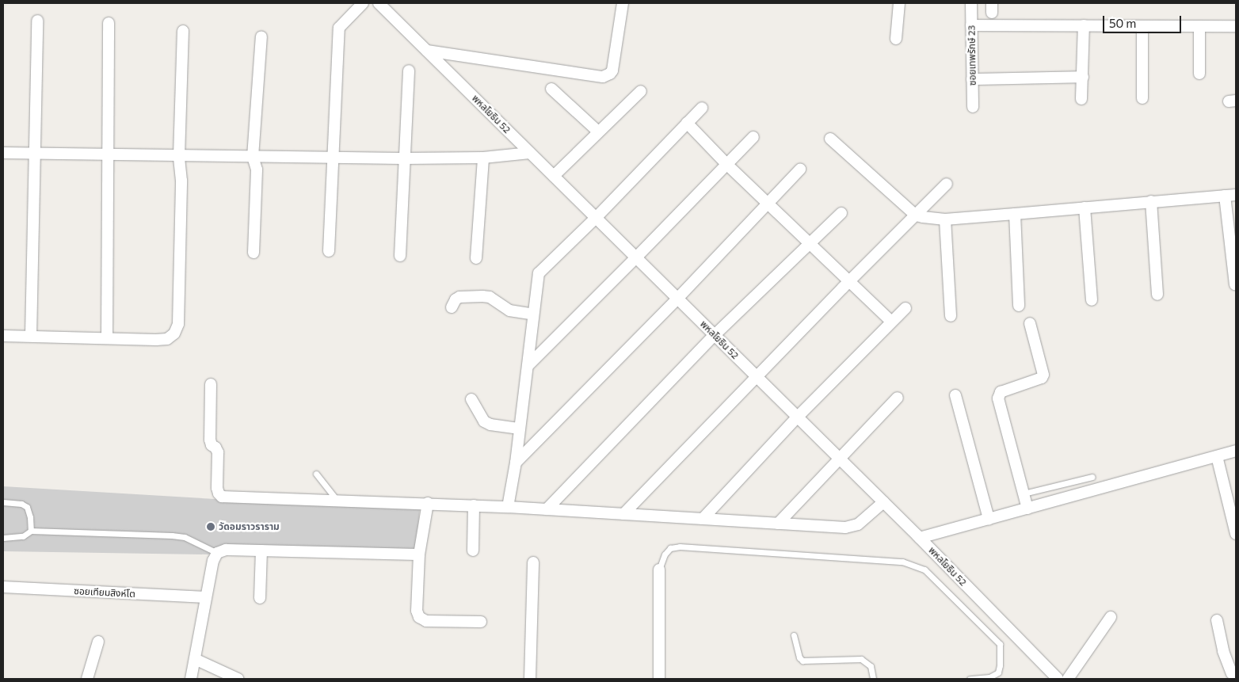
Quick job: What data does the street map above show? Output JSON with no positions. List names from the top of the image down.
{
  "streets": {
    "street": ["ซอยเทพรักษ์ 23", "พหลโยธิน 52", "ซอยเทียมสิงห์โต"]
  },
  "places": ["วัดอมราวราราม"],
  "scale_bar": "50 m"
}
